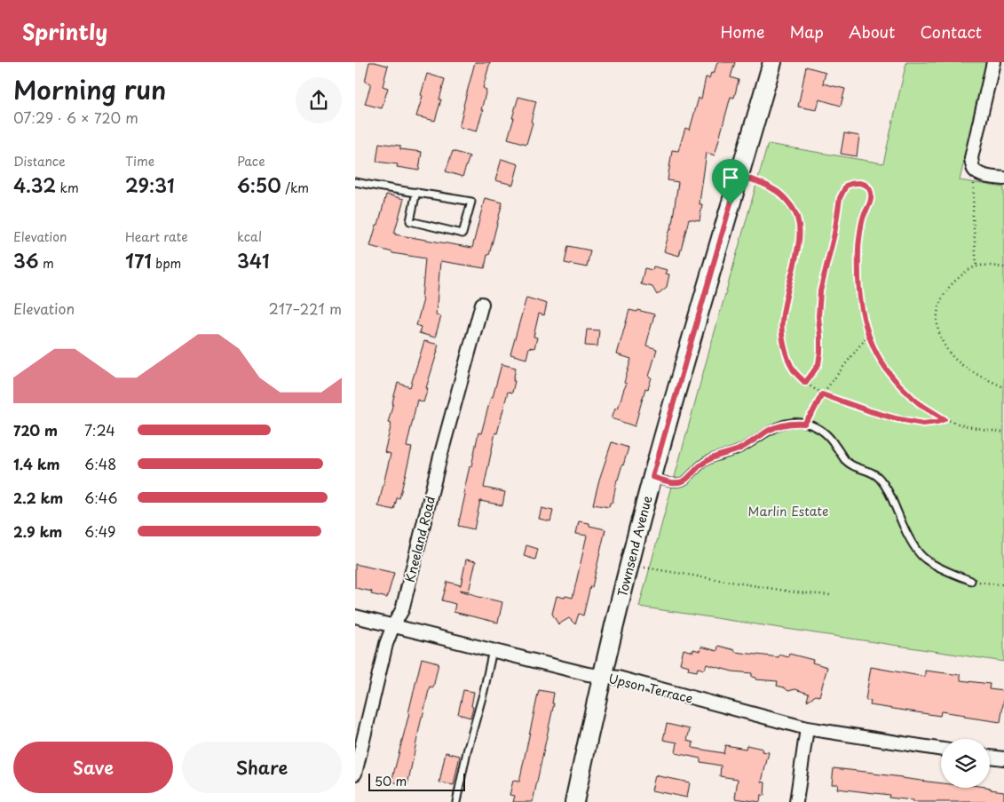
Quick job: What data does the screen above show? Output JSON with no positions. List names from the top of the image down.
{
  "streets": {
    "main road": ["Townsend Avenue"],
    "street": ["Kneeland Road", "Upson Terrace"]
  },
  "crossings": [
    ["Kneeland Road", "Upson Terrace"],
    ["Townsend Avenue", "Upson Terrace"]
  ],
  "parks": ["Marlin Estate"],
  "scale_bar": "50 m",
  "page": {
    "header": "Sprintly",
    "nav": [
      "Home",
      "Map",
      "About",
      "Contact"
    ],
    "heading": ["Morning run", "07:29 · 6 × 720 m"],
    "stats": [
      ["Distance", "4.32 km"],
      ["Time", "29:31"],
      ["Pace", "6:50 /km"],
      ["Elevation", "36 m"],
      ["Heart rate", "171 bpm"],
      ["kcal", "341"]
    ],
    "chart": ["Elevation", "217–221 m"],
    "list": [
      {
        "name": "720 m",
        "note": "7:24"
      },
      {
        "name": "1.4 km",
        "note": "6:48"
      },
      {
        "name": "2.2 km",
        "note": "6:46"
      },
      {
        "name": "2.9 km",
        "note": "6:49"
      }
    ],
    "buttons": ["Save", "Share"],
    "scale": "50 m"
  }
}
